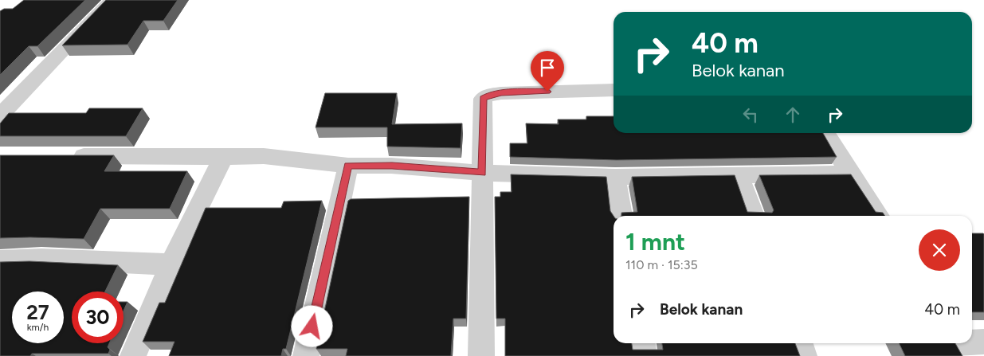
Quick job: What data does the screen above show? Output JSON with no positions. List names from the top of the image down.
{
  "page": {
    "turn": ["40 m", "Belok kanan"],
    "heading": ["1 mnt", "110 m · 15:35"],
    "list": [
      {
        "name": "Belok kanan",
        "value": "40 m"
      }
    ],
    "speed": "27 km/h",
    "limit": "30"
  }
}
